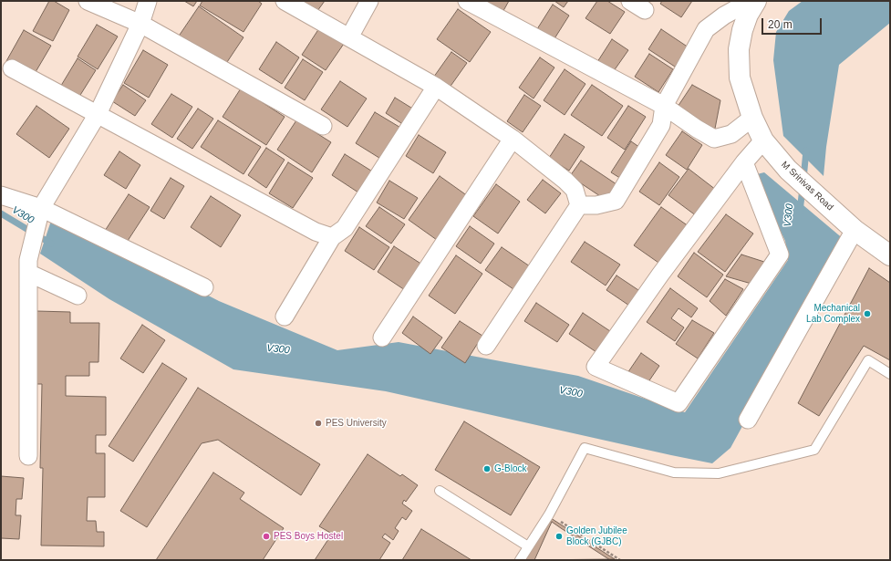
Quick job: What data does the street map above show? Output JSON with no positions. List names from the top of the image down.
{
  "streets": {
    "street": ["M Srinivas Road"]
  },
  "water": ["V300"],
  "places": [
    "Mechanical Lab Complex",
    "PES University",
    "G-Block",
    "PES Boys Hostel",
    "Golden Jubilee Block (GJBC)"
  ],
  "scale_bar": "20 m"
}
